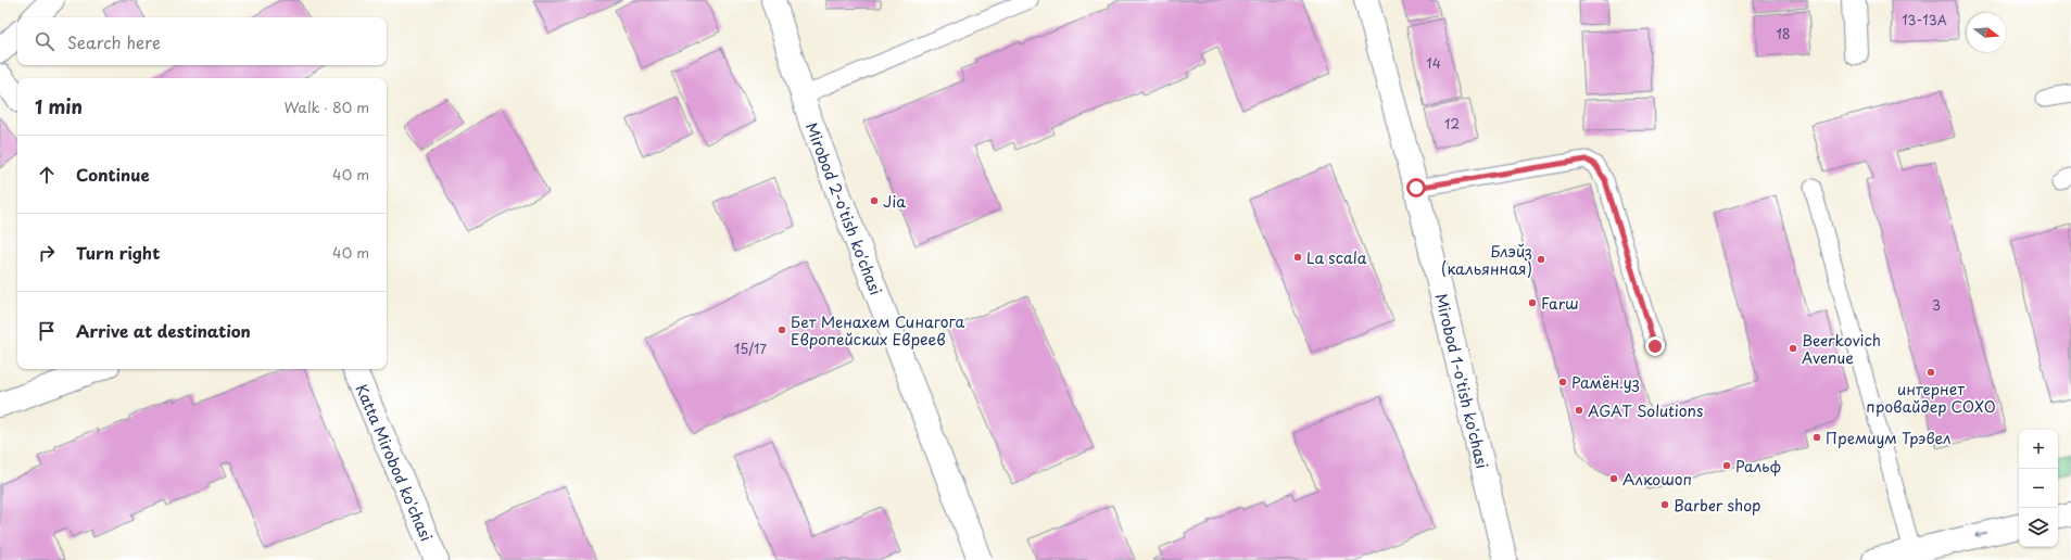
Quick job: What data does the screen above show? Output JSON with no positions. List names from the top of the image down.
{
  "streets": {
    "street": ["Mirobod 2-o'tish ko'chasi", "Mirobod 1-o'tish ko'chasi", "Katta Mirobod ko'chasi"]
  },
  "places": [
    "Jia",
    "La scala",
    "Блэйз (кальянная)",
    "Farш",
    "Бет Менахем Синагога Европейских Евреев",
    "Beerkovich Avenue",
    "интернет провайдер СОХО",
    "Рамён.уз",
    "AGAT Solutions",
    "Премиум Трэвел",
    "Ральф",
    "Алкошоп",
    "Barber shop"
  ],
  "house_numbers": [
    "13-13A",
    "18",
    "14",
    "12",
    "3",
    "15/17"
  ],
  "north": "right",
  "page": {
    "search": "Search here",
    "heading": ["1 min", "Walk · 80 m"],
    "list": [
      ["Continue", "40 m"],
      ["Turn right", "40 m"],
      "Arrive at destination"
    ],
    "map_buttons": ["+", "−"]
  }
}
